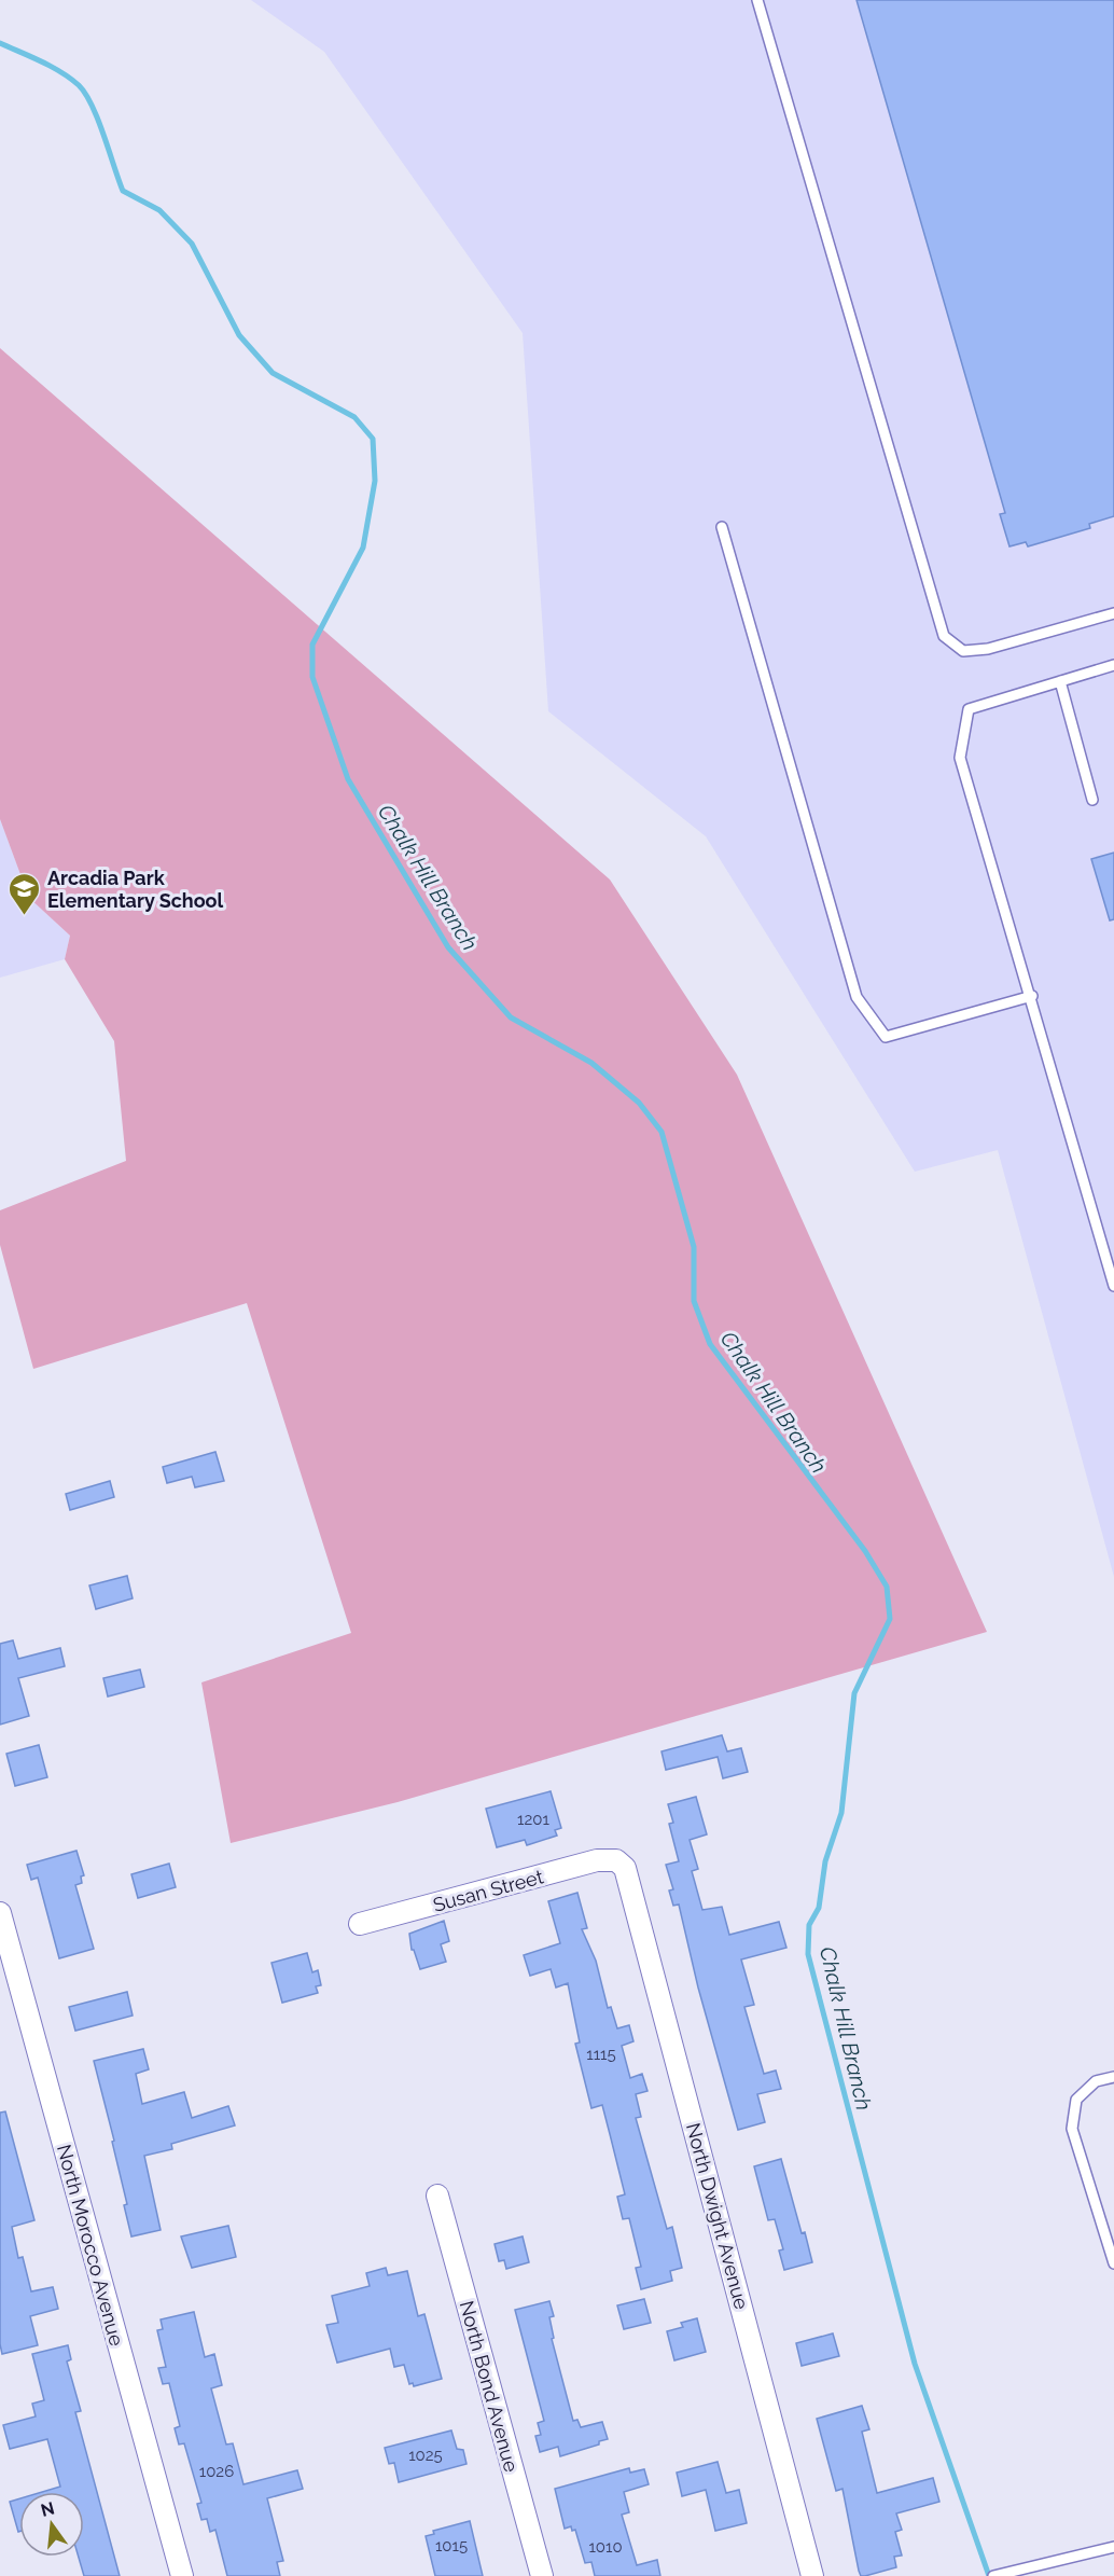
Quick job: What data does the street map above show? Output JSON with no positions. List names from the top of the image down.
{
  "streets": {
    "street": [
      "Susan Street",
      "North Dwight Avenue",
      "North Morocco Avenue",
      "North Bond Avenue"
    ]
  },
  "crossings": [
    ["Susan Street", "North Dwight Avenue"]
  ],
  "water": ["Chalk Hill Branch"],
  "places": {
    "school or university": ["Arcadia Park Elementary School"]
  },
  "house_numbers": [
    "1201",
    "1115",
    "1025",
    "1026",
    "1015",
    "1010"
  ],
  "north": "top"
}
